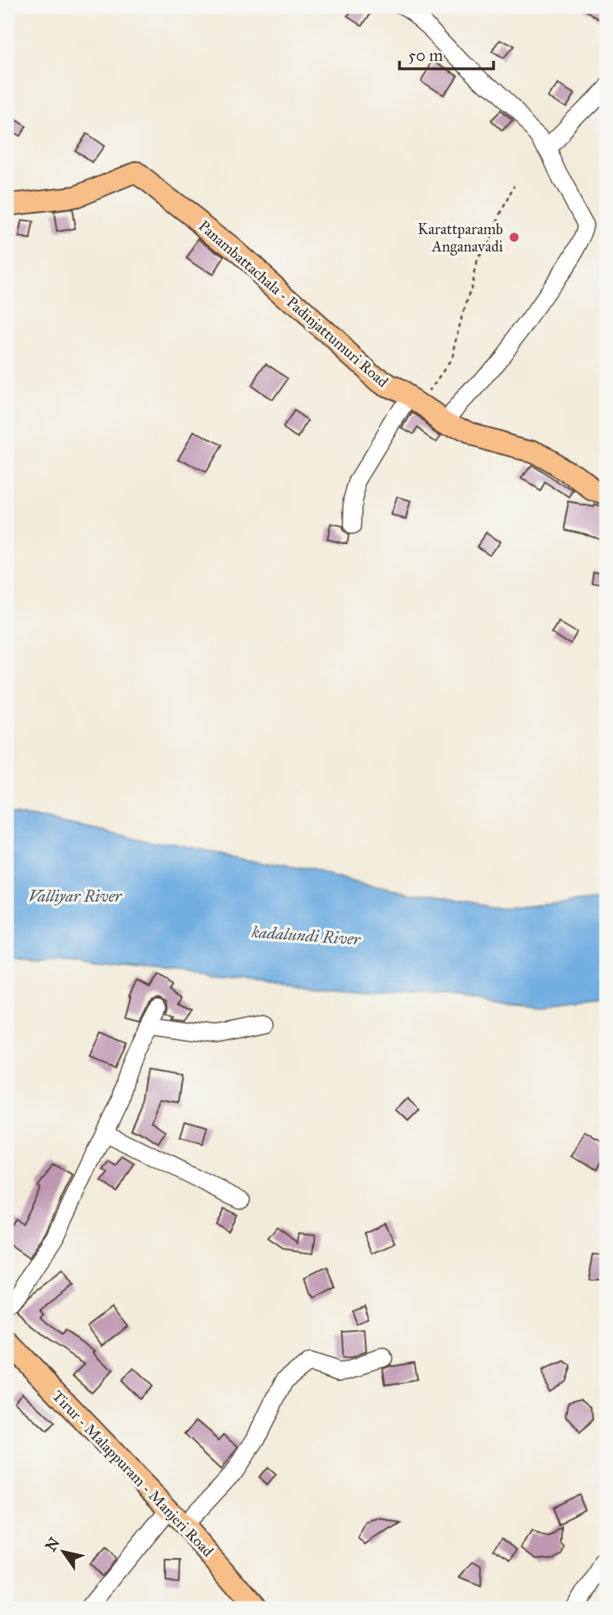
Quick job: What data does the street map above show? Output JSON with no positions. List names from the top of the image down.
{
  "streets": {
    "main road": ["Panambattachala - Padinjattumuri Road", "Tirur - Malappuram - Manjeri Road"]
  },
  "water": ["Valliyar River", "kadalundi River"],
  "places": ["Karattparamb Anganavadi"],
  "scale_bar": "50 m",
  "north": "top left"
}
